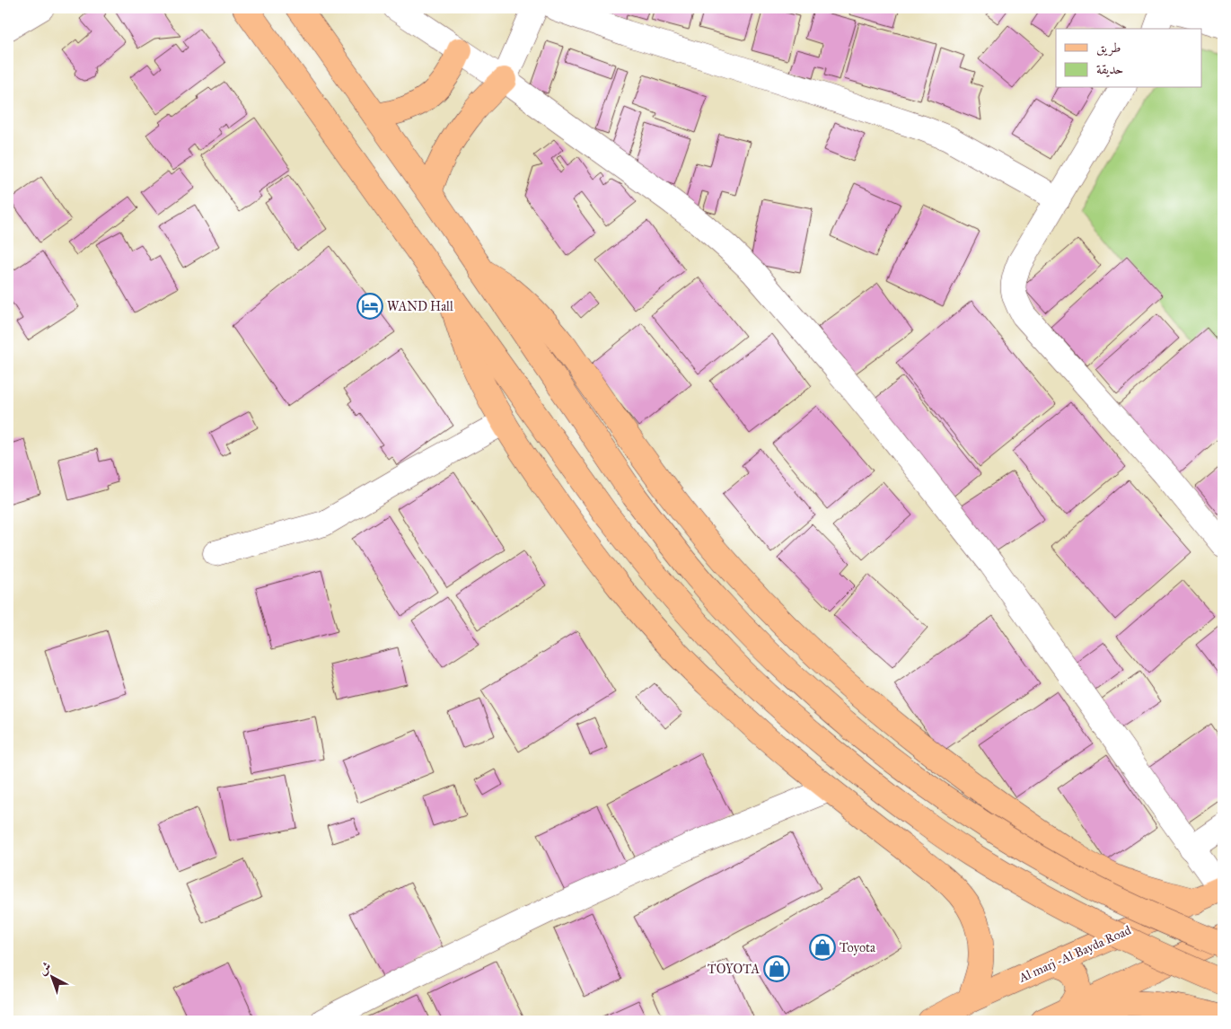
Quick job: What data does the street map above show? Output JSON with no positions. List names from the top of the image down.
{
  "streets": {
    "main road": ["Al marj -Al Bayda Road"]
  },
  "places": {
    "hotel": ["WAND Hall"],
    "shop": ["Toyota", "TOYOTA"]
  },
  "legend": ["طريق", "حديقة"],
  "north": "top left"
}
